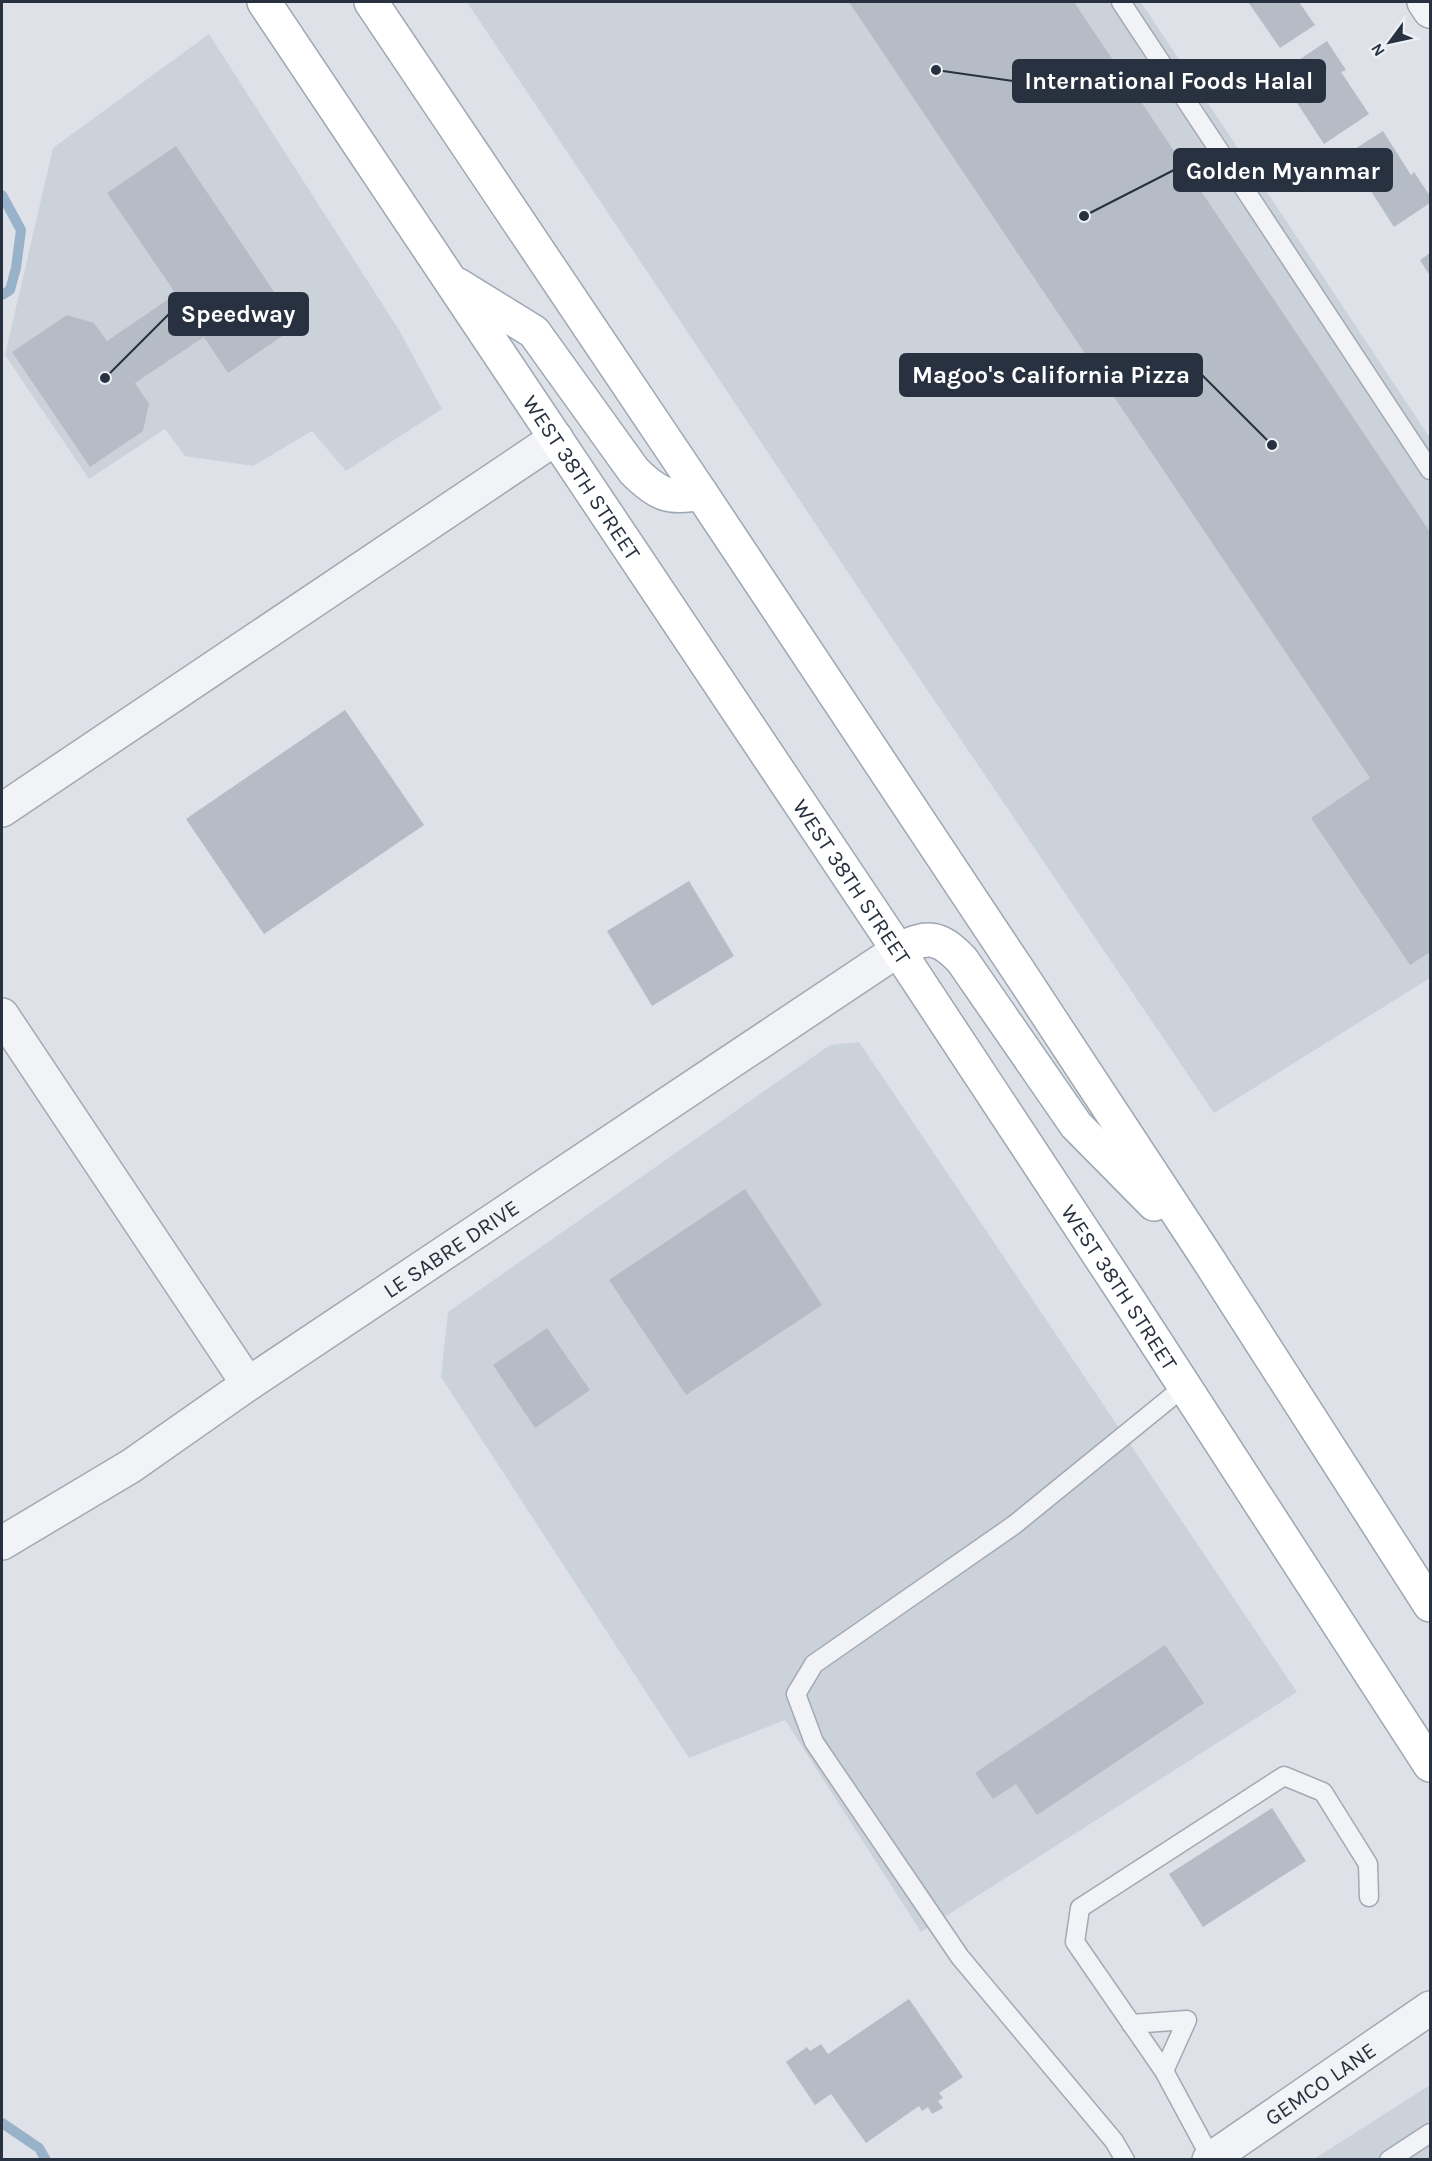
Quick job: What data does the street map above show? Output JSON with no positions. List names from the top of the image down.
{
  "streets": {
    "main road": ["WEST 38TH STREET"],
    "street": ["LE SABRE DRIVE", "GEMCO LANE"]
  },
  "crossings": [
    ["WEST 38TH STREET", "LE SABRE DRIVE"]
  ],
  "places": [
    "International Foods Halal",
    "Golden Myanmar",
    "Speedway",
    "Magoo's California Pizza"
  ],
  "north": "bottom left"
}
